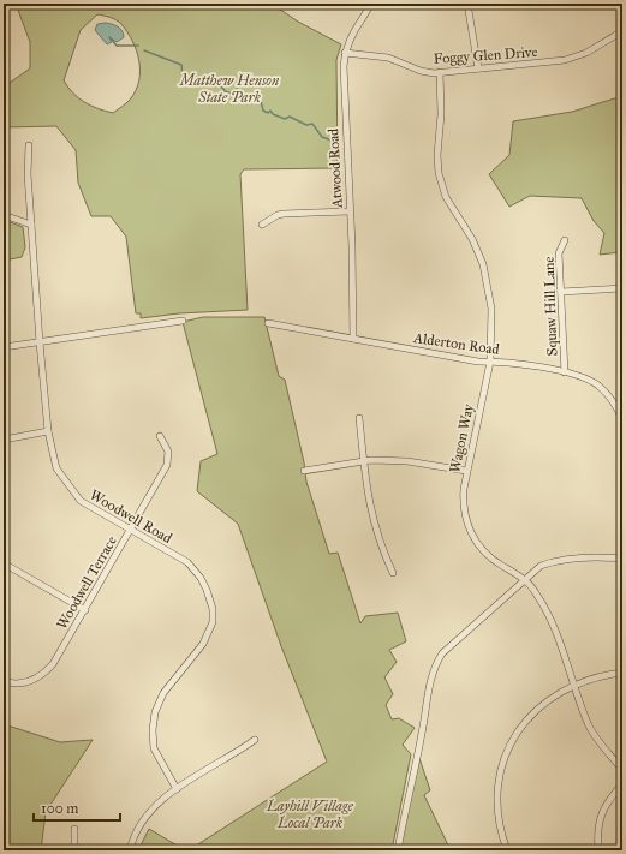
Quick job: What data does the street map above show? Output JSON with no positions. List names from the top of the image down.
{
  "streets": {
    "street": [
      "Foggy Glen Drive",
      "Atwood Road",
      "Squaw Hill Lane",
      "Alderton Road",
      "Wagon Way",
      "Woodwell Road",
      "Woodwell Terrace"
    ]
  },
  "crossings": [
    ["Foggy Glen Drive", "Atwood Road"],
    ["Foggy Glen Drive", "Wagon Way"],
    ["Atwood Road", "Alderton Road"],
    ["Squaw Hill Lane", "Alderton Road"],
    ["Alderton Road", "Wagon Way"],
    ["Woodwell Road", "Woodwell Terrace"]
  ],
  "parks": ["Matthew Henson State Park", "Layhill Village Local Park"],
  "scale_bar": "100 m"
}
